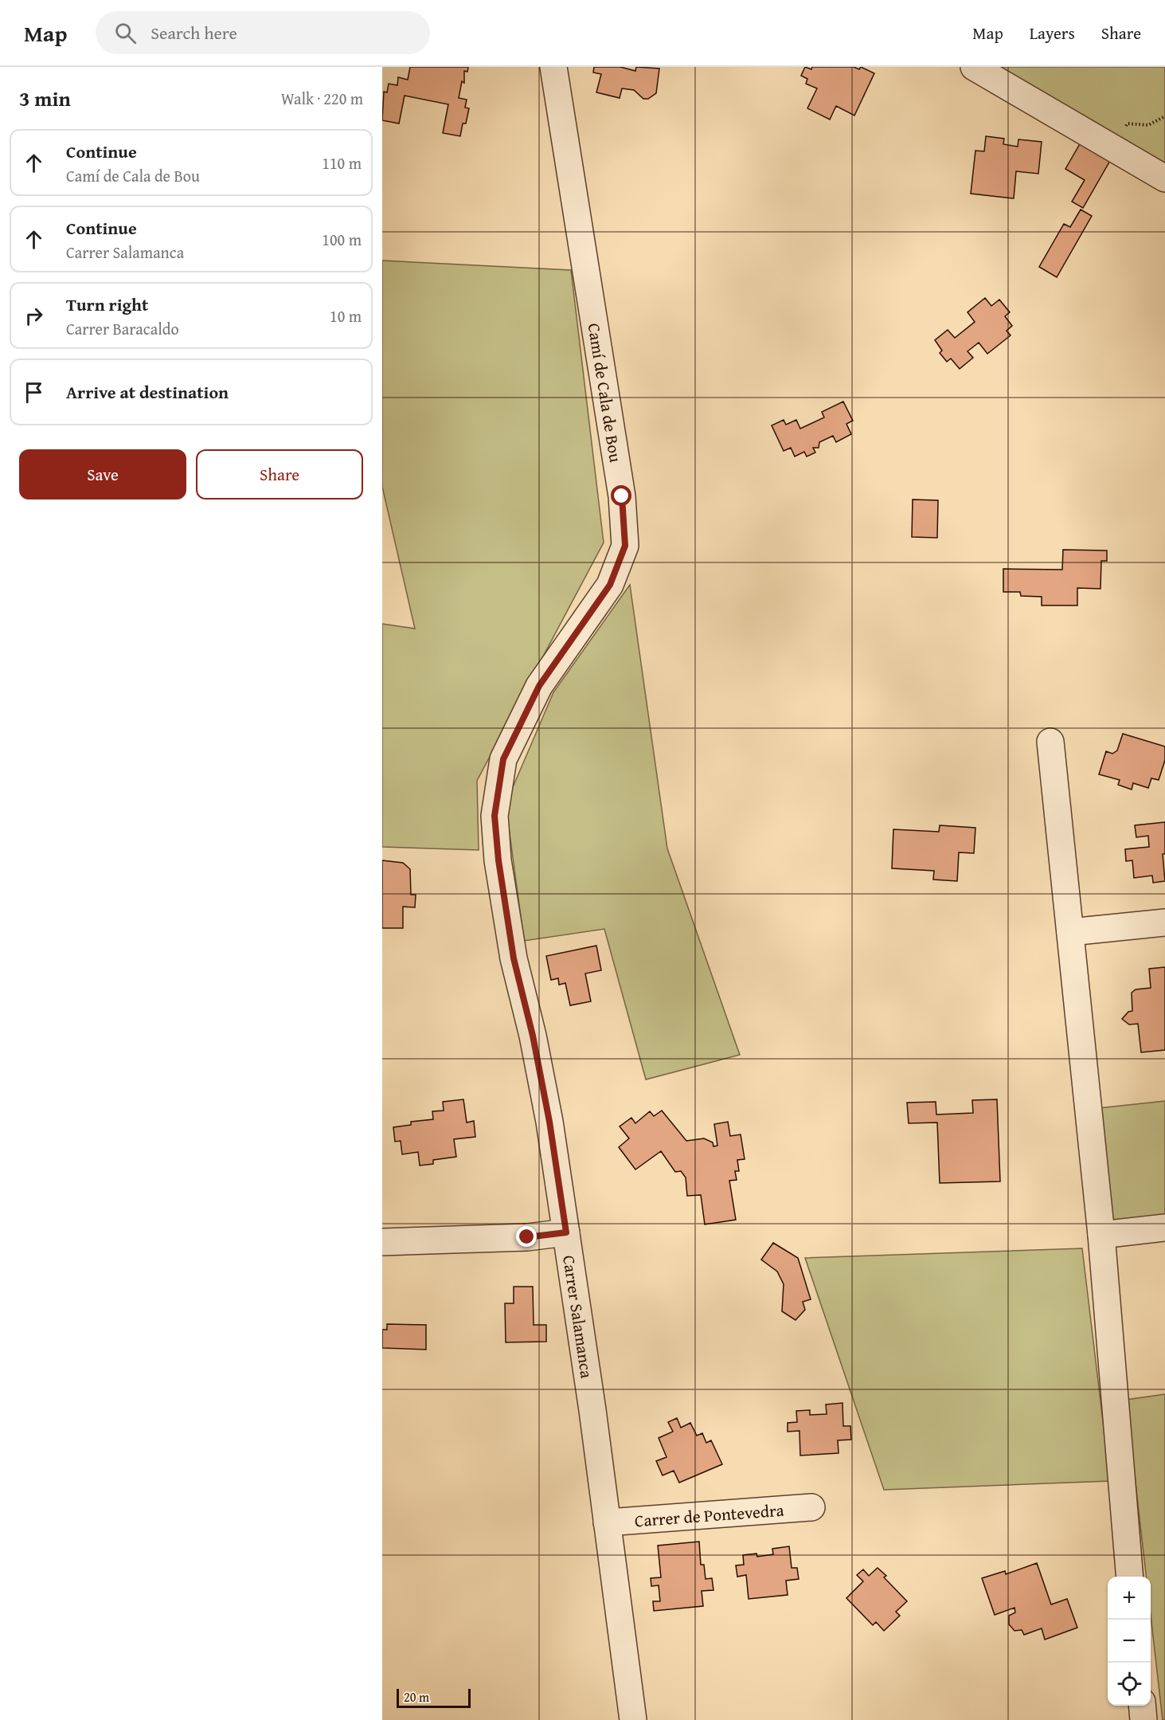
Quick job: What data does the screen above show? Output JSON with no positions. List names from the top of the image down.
{
  "streets": {
    "street": ["Camí de Cala de Bou", "Carrer Salamanca", "Carrer de Pontevedra"]
  },
  "crossings": [
    ["Camí de Cala de Bou", "Carrer Salamanca"],
    ["Carrer Salamanca", "Carrer de Pontevedra"]
  ],
  "scale_bar": "20 m",
  "page": {
    "header": "Map",
    "search": "Search here",
    "nav": ["Map", "Layers", "Share"],
    "heading": ["3 min", "Walk · 220 m"],
    "list": [
      ["Continue", "Camí de Cala de Bou", "110 m"],
      ["Continue", "Carrer Salamanca", "100 m"],
      ["Turn right", "Carrer Baracaldo", "10 m"],
      "Arrive at destination"
    ],
    "buttons": ["Save", "Share"],
    "map_buttons": ["+", "−"],
    "scale": "20 m"
  }
}
